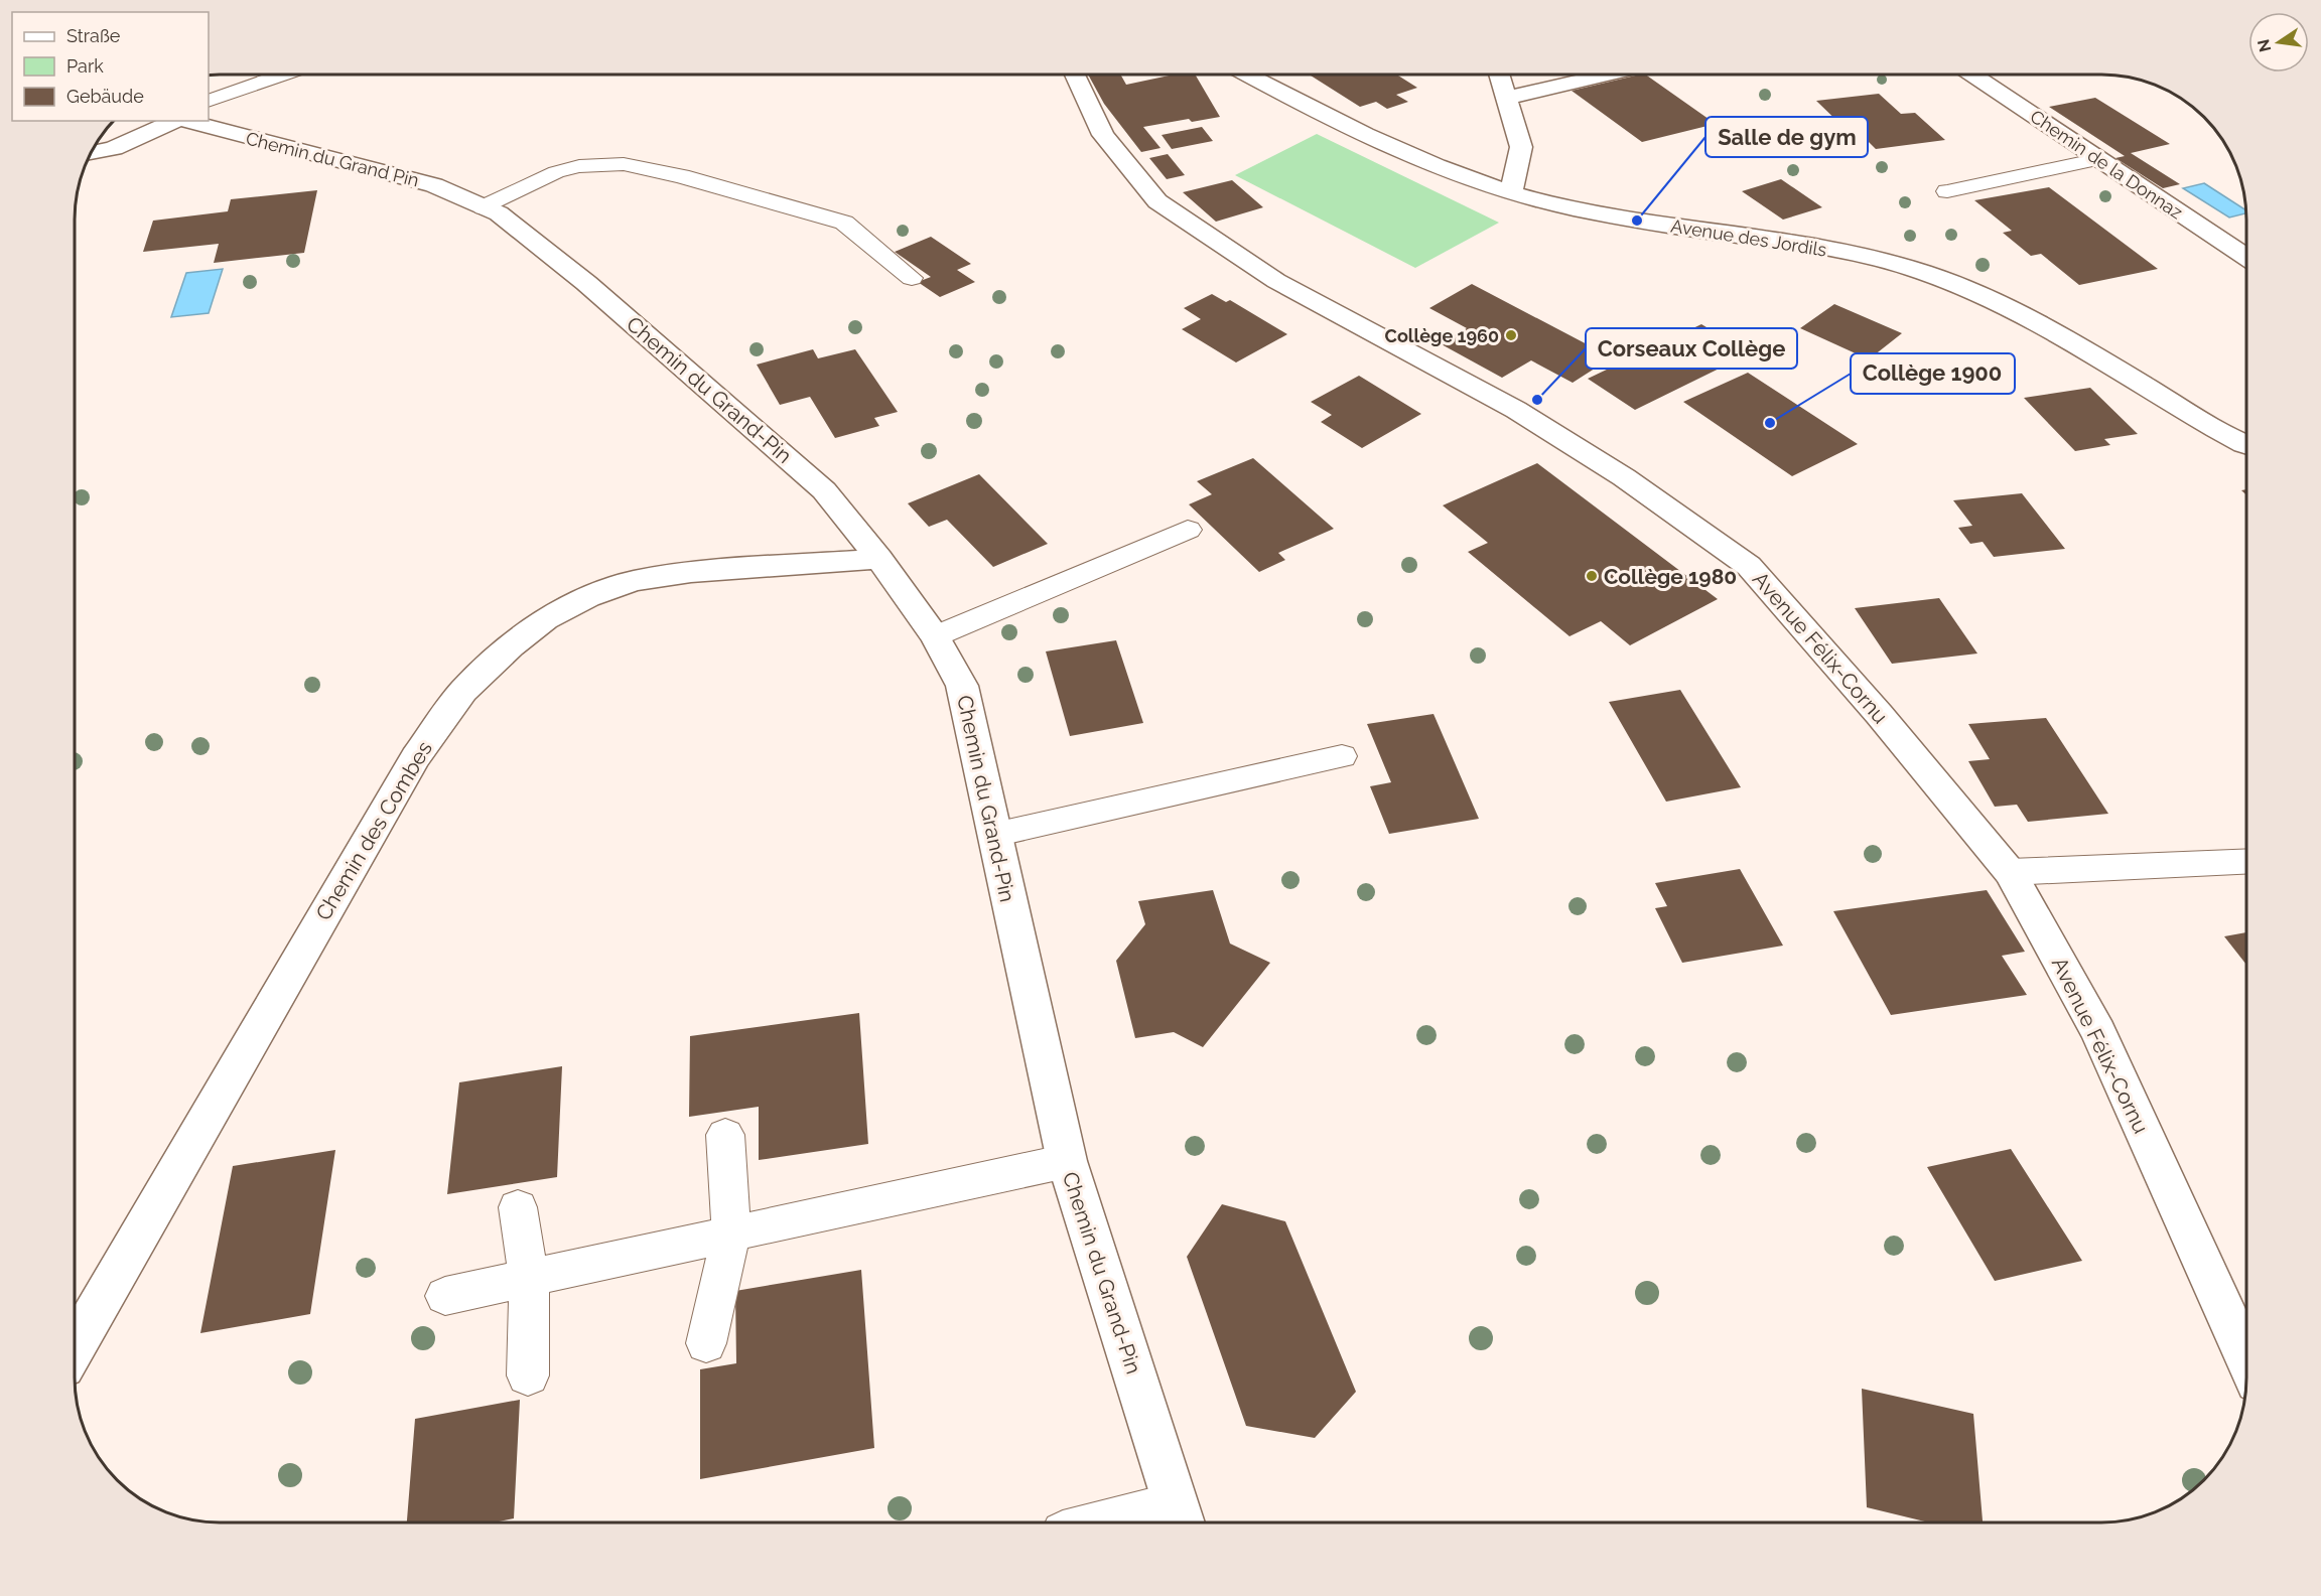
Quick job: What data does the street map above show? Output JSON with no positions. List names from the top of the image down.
{
  "streets": {
    "street": [
      "Chemin du Grand Pin",
      "Chemin de la Donnaz",
      "Avenue des Jordils",
      "Chemin du Grand-Pin",
      "Avenue Félix-Cornu",
      "Chemin des Combes"
    ]
  },
  "crossings": [
    ["Chemin du Grand Pin", "Chemin du Grand-Pin"],
    ["Chemin du Grand-Pin", "Chemin des Combes"]
  ],
  "places": [
    "Salle de gym",
    "Collège 1960",
    "Corseaux Collège",
    "Collège 1900",
    "Collège 1980"
  ],
  "legend": ["Straße", "Park", "Gebäude"],
  "north": "left"
}
